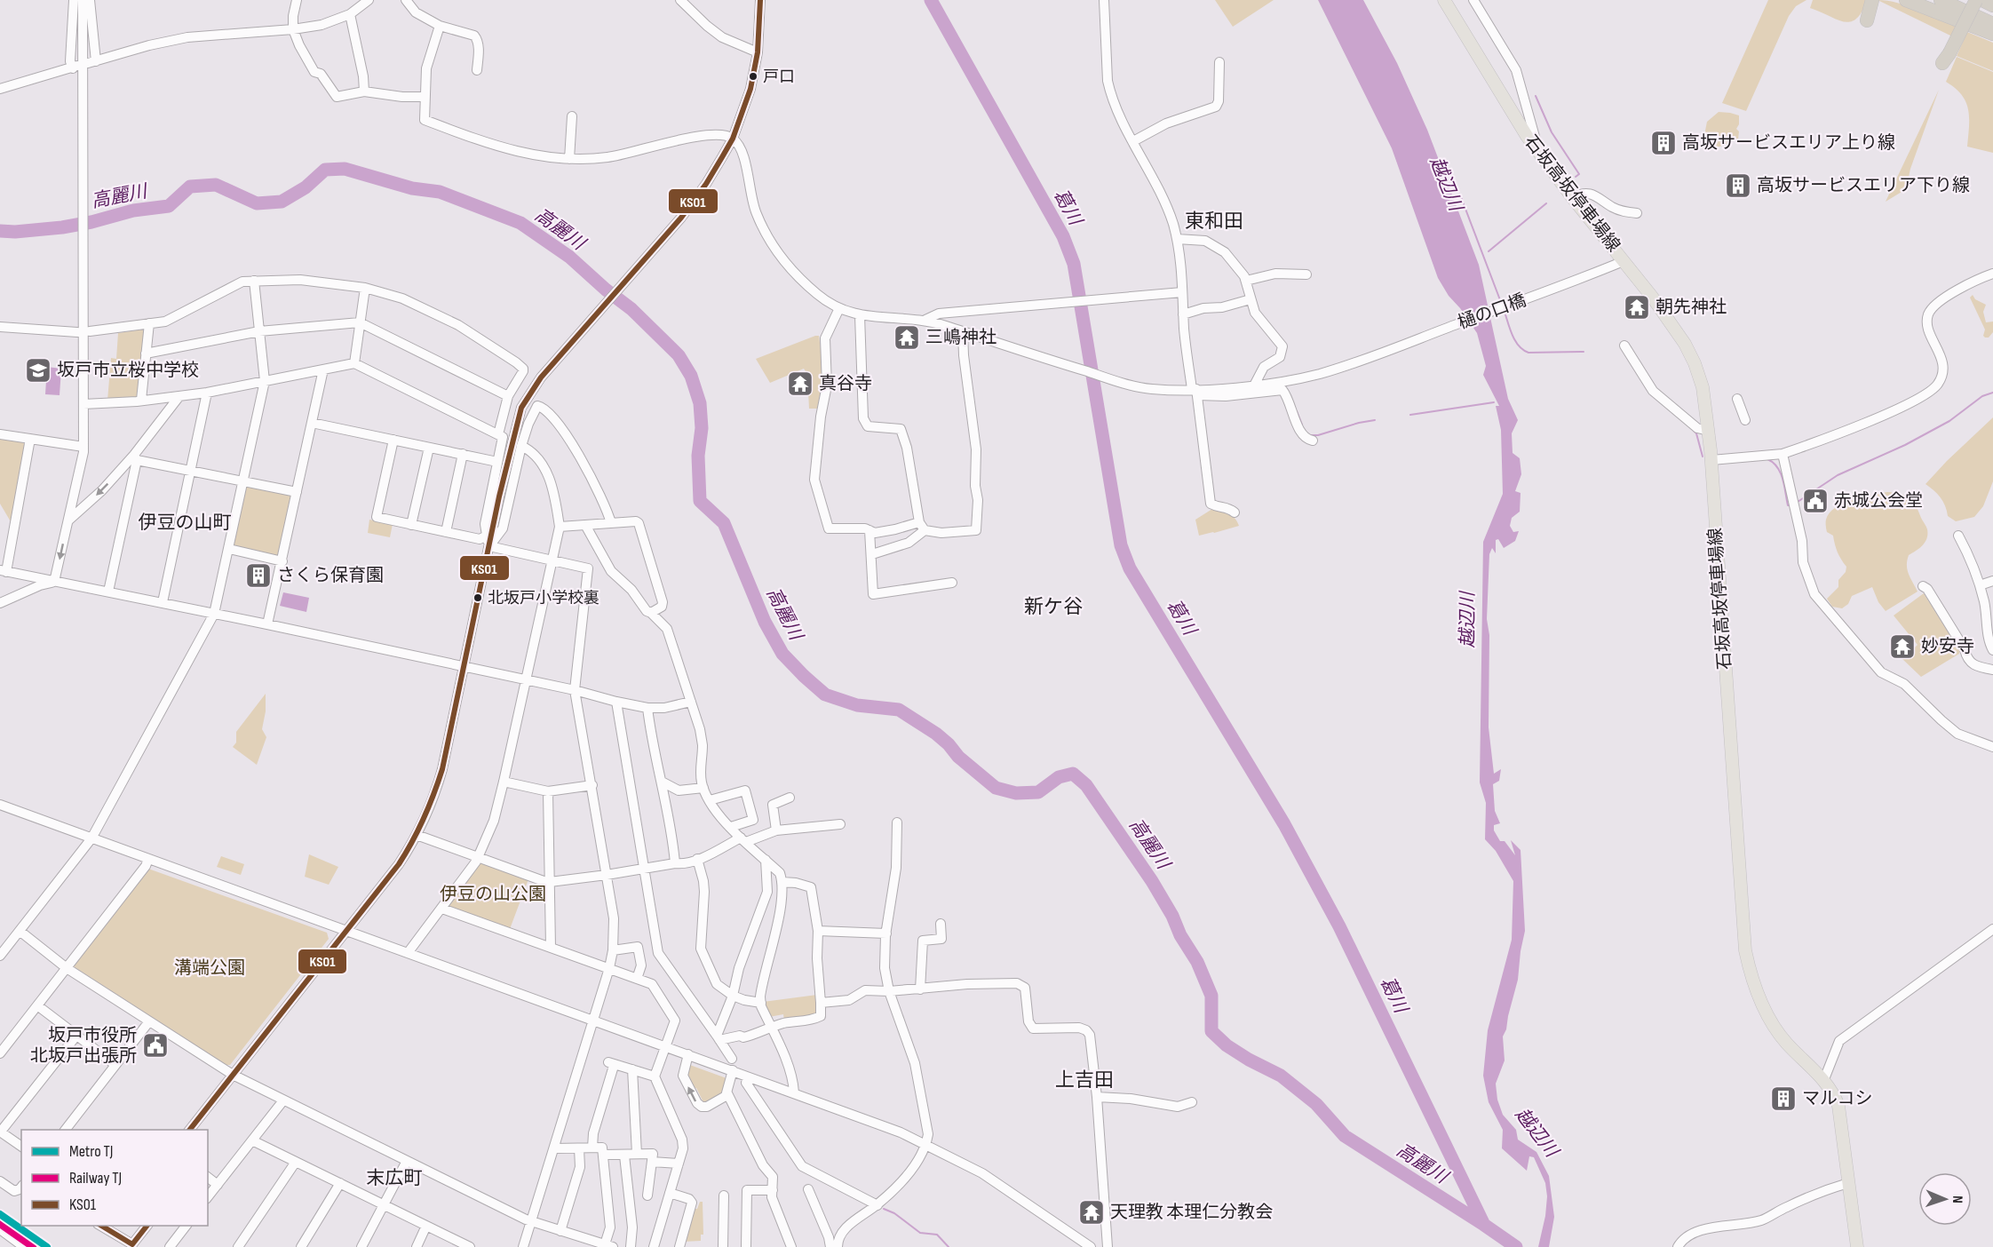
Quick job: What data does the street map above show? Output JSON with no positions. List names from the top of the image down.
{
  "streets": {
    "main road": ["石坂高坂停車場線"],
    "street": ["樋の口橋"]
  },
  "crossings": [
    ["石坂高坂停車場線", "樋の口橋"]
  ],
  "districts": [
    "東和田",
    "伊豆の山町",
    "新ケ谷",
    "上吉田",
    "末広町"
  ],
  "water": ["越辺川", "高麗川", "葛川"],
  "parks": ["伊豆の山公園", "溝端公園"],
  "places": {
    "other": ["戸口", "北坂戸小学校裏"],
    "building": [
      "高坂サービスエリア上り線",
      "高坂サービスエリア下り線",
      "さくら保育園",
      "マルコシ"
    ],
    "temple": [
      "朝先神社",
      "三嶋神社",
      "真谷寺",
      "妙安寺",
      "天理教 本理仁分教会"
    ],
    "school or university": ["坂戸市立桜中学校"],
    "public building": ["赤城公会堂", "坂戸市役所 北坂戸出張所"]
  },
  "lines": ["transit line KS01", "metro line TJ", "rail line TJ"],
  "legend": ["Metro TJ", "Railway TJ", "KS01"],
  "north": "right"
}
